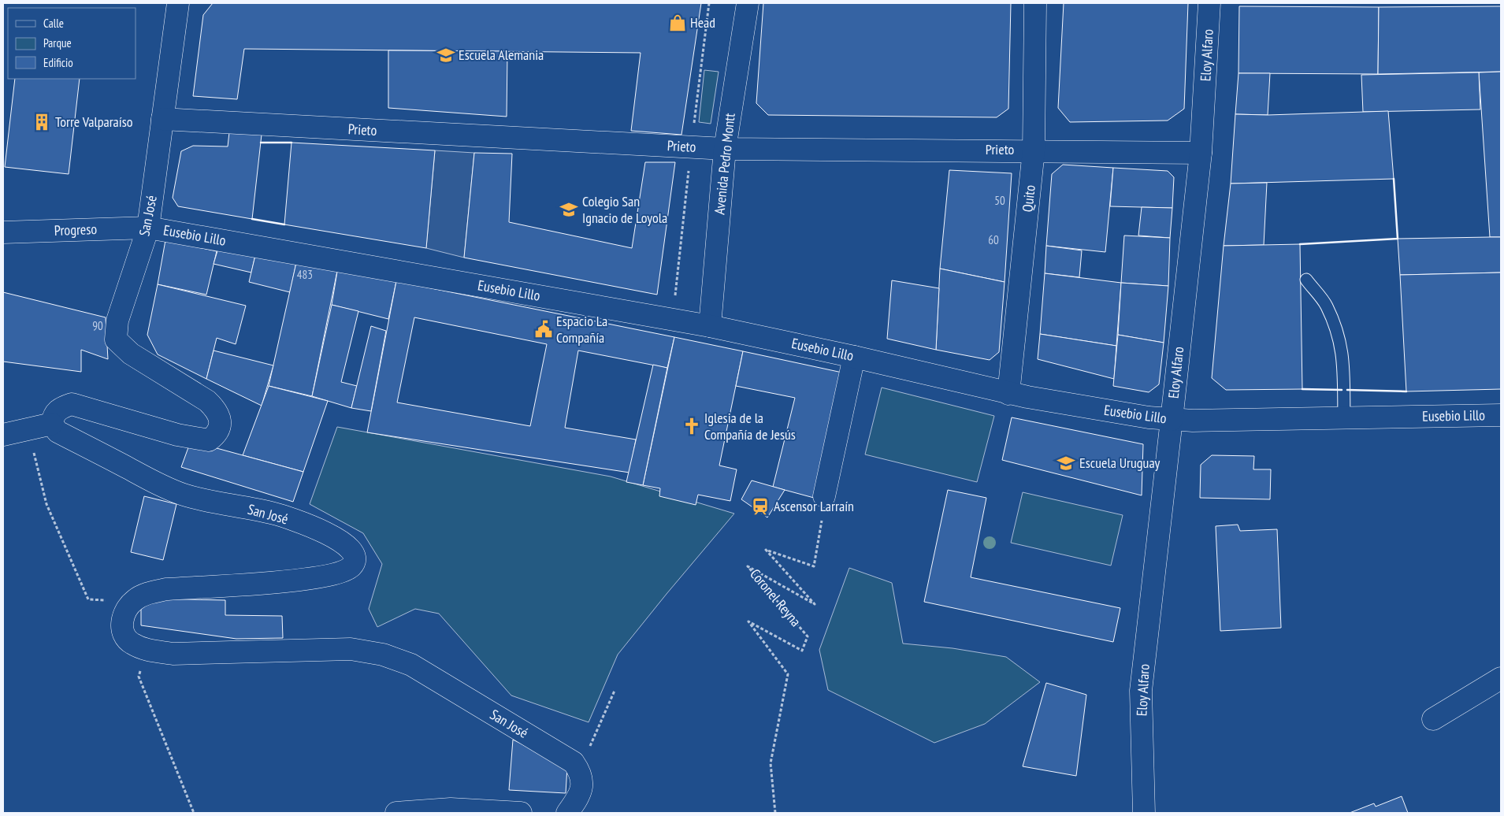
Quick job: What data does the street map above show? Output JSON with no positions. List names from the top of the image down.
{
  "streets": {
    "street": [
      "Eloy Alfaro",
      "Prieto",
      "Avenida Pedro Montt",
      "Quito",
      "San José",
      "Progreso",
      "Eusebio Lillo"
    ],
    "path": ["Coronel Reyna"]
  },
  "crossings": [
    ["Eloy Alfaro", "Prieto"],
    ["Eloy Alfaro", "Eusebio Lillo"],
    ["Prieto", "Avenida Pedro Montt"],
    ["Prieto", "Quito"],
    ["Prieto", "San José"],
    ["Avenida Pedro Montt", "Eusebio Lillo"],
    ["Quito", "Eusebio Lillo"],
    ["San José", "Progreso"],
    ["San José", "Eusebio Lillo"],
    ["Progreso", "Eusebio Lillo"]
  ],
  "places": {
    "shop": ["Head"],
    "school or university": ["Escuela Alemania", "Colegio San Ignacio de Loyola", "Escuela Uruguay"],
    "building": ["Torre Valparaíso"],
    "public building": ["Espacio La Compañía"],
    "church": ["Iglesia de la Compañía de Jesús"],
    "station": ["Ascensor Larraín"]
  },
  "house_numbers": [
    "50",
    "60",
    "483",
    "90"
  ],
  "legend": ["Calle", "Parque", "Edificio"]
}
